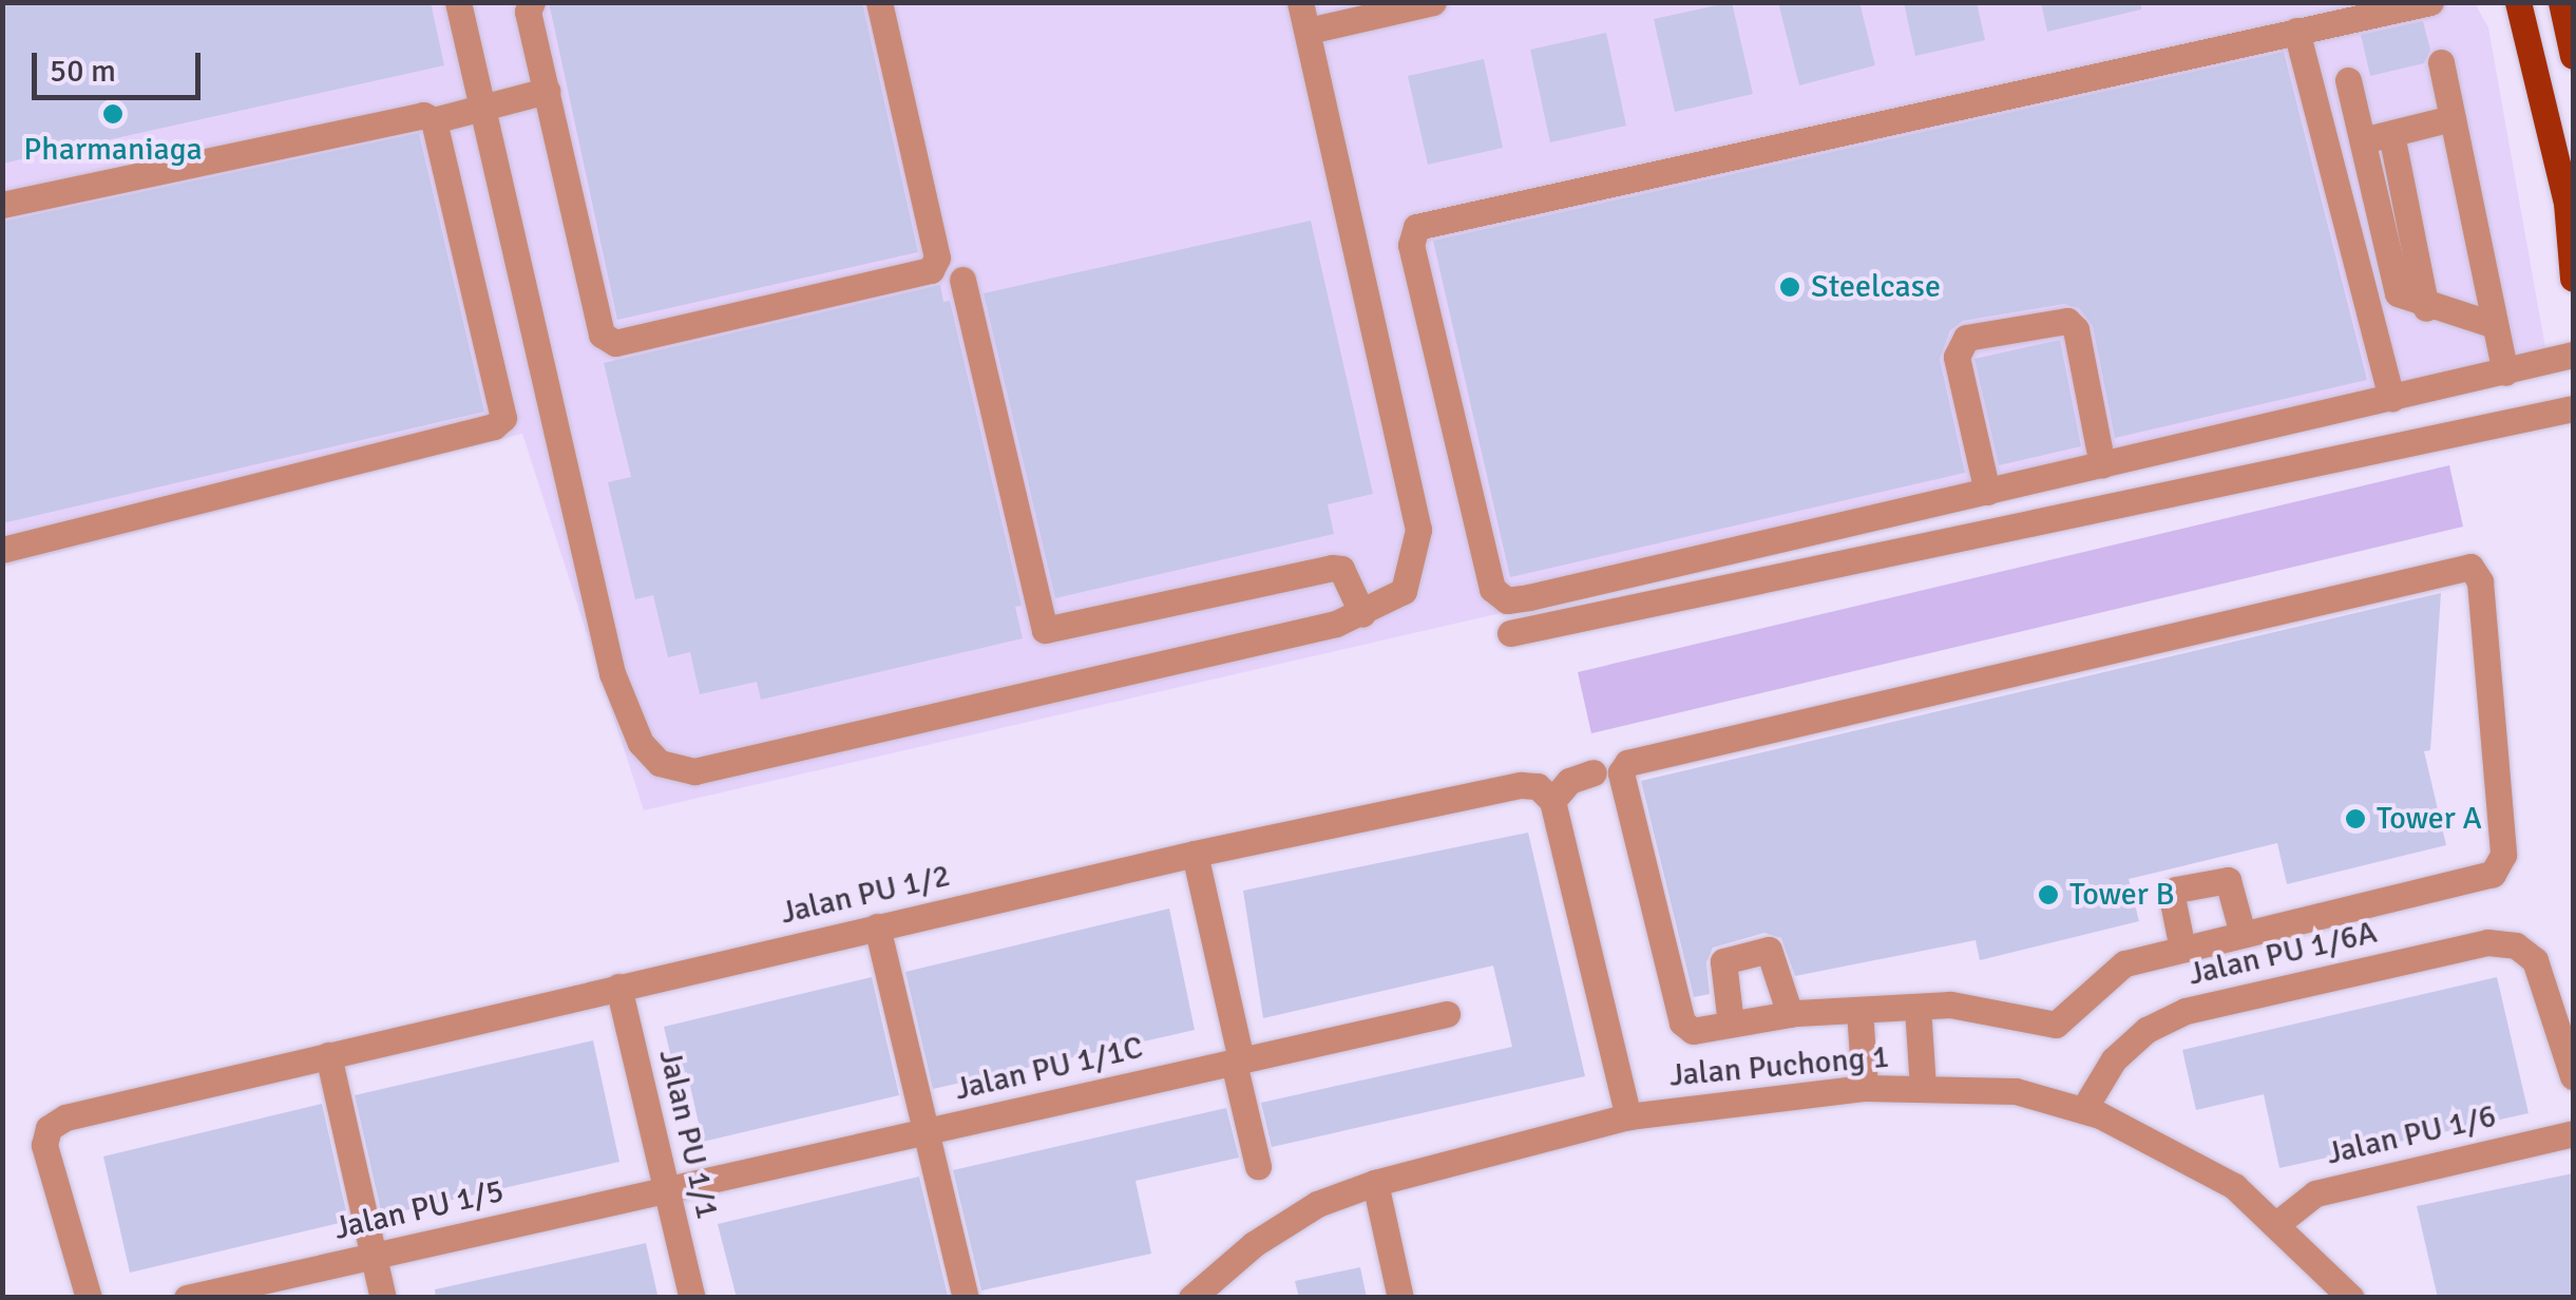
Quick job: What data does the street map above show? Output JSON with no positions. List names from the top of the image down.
{
  "streets": {
    "street": [
      "Jalan PU 1/2",
      "Jalan PU 1/6A",
      "Jalan Puchong 1",
      "Jalan PU 1/1C",
      "Jalan PU 1/1",
      "Jalan PU 1/6",
      "Jalan PU 1/5"
    ]
  },
  "crossings": [
    ["Jalan PU 1/2", "Jalan PU 1/1"],
    ["Jalan PU 1/6A", "Jalan Puchong 1"],
    ["Jalan Puchong 1", "Jalan PU 1/6"],
    ["Jalan PU 1/1C", "Jalan PU 1/1"],
    ["Jalan PU 1/1C", "Jalan PU 1/5"],
    ["Jalan PU 1/1", "Jalan PU 1/5"]
  ],
  "places": [
    "Pharmaniaga",
    "Steelcase",
    "Tower A",
    "Tower B"
  ],
  "scale_bar": "50 m"
}
